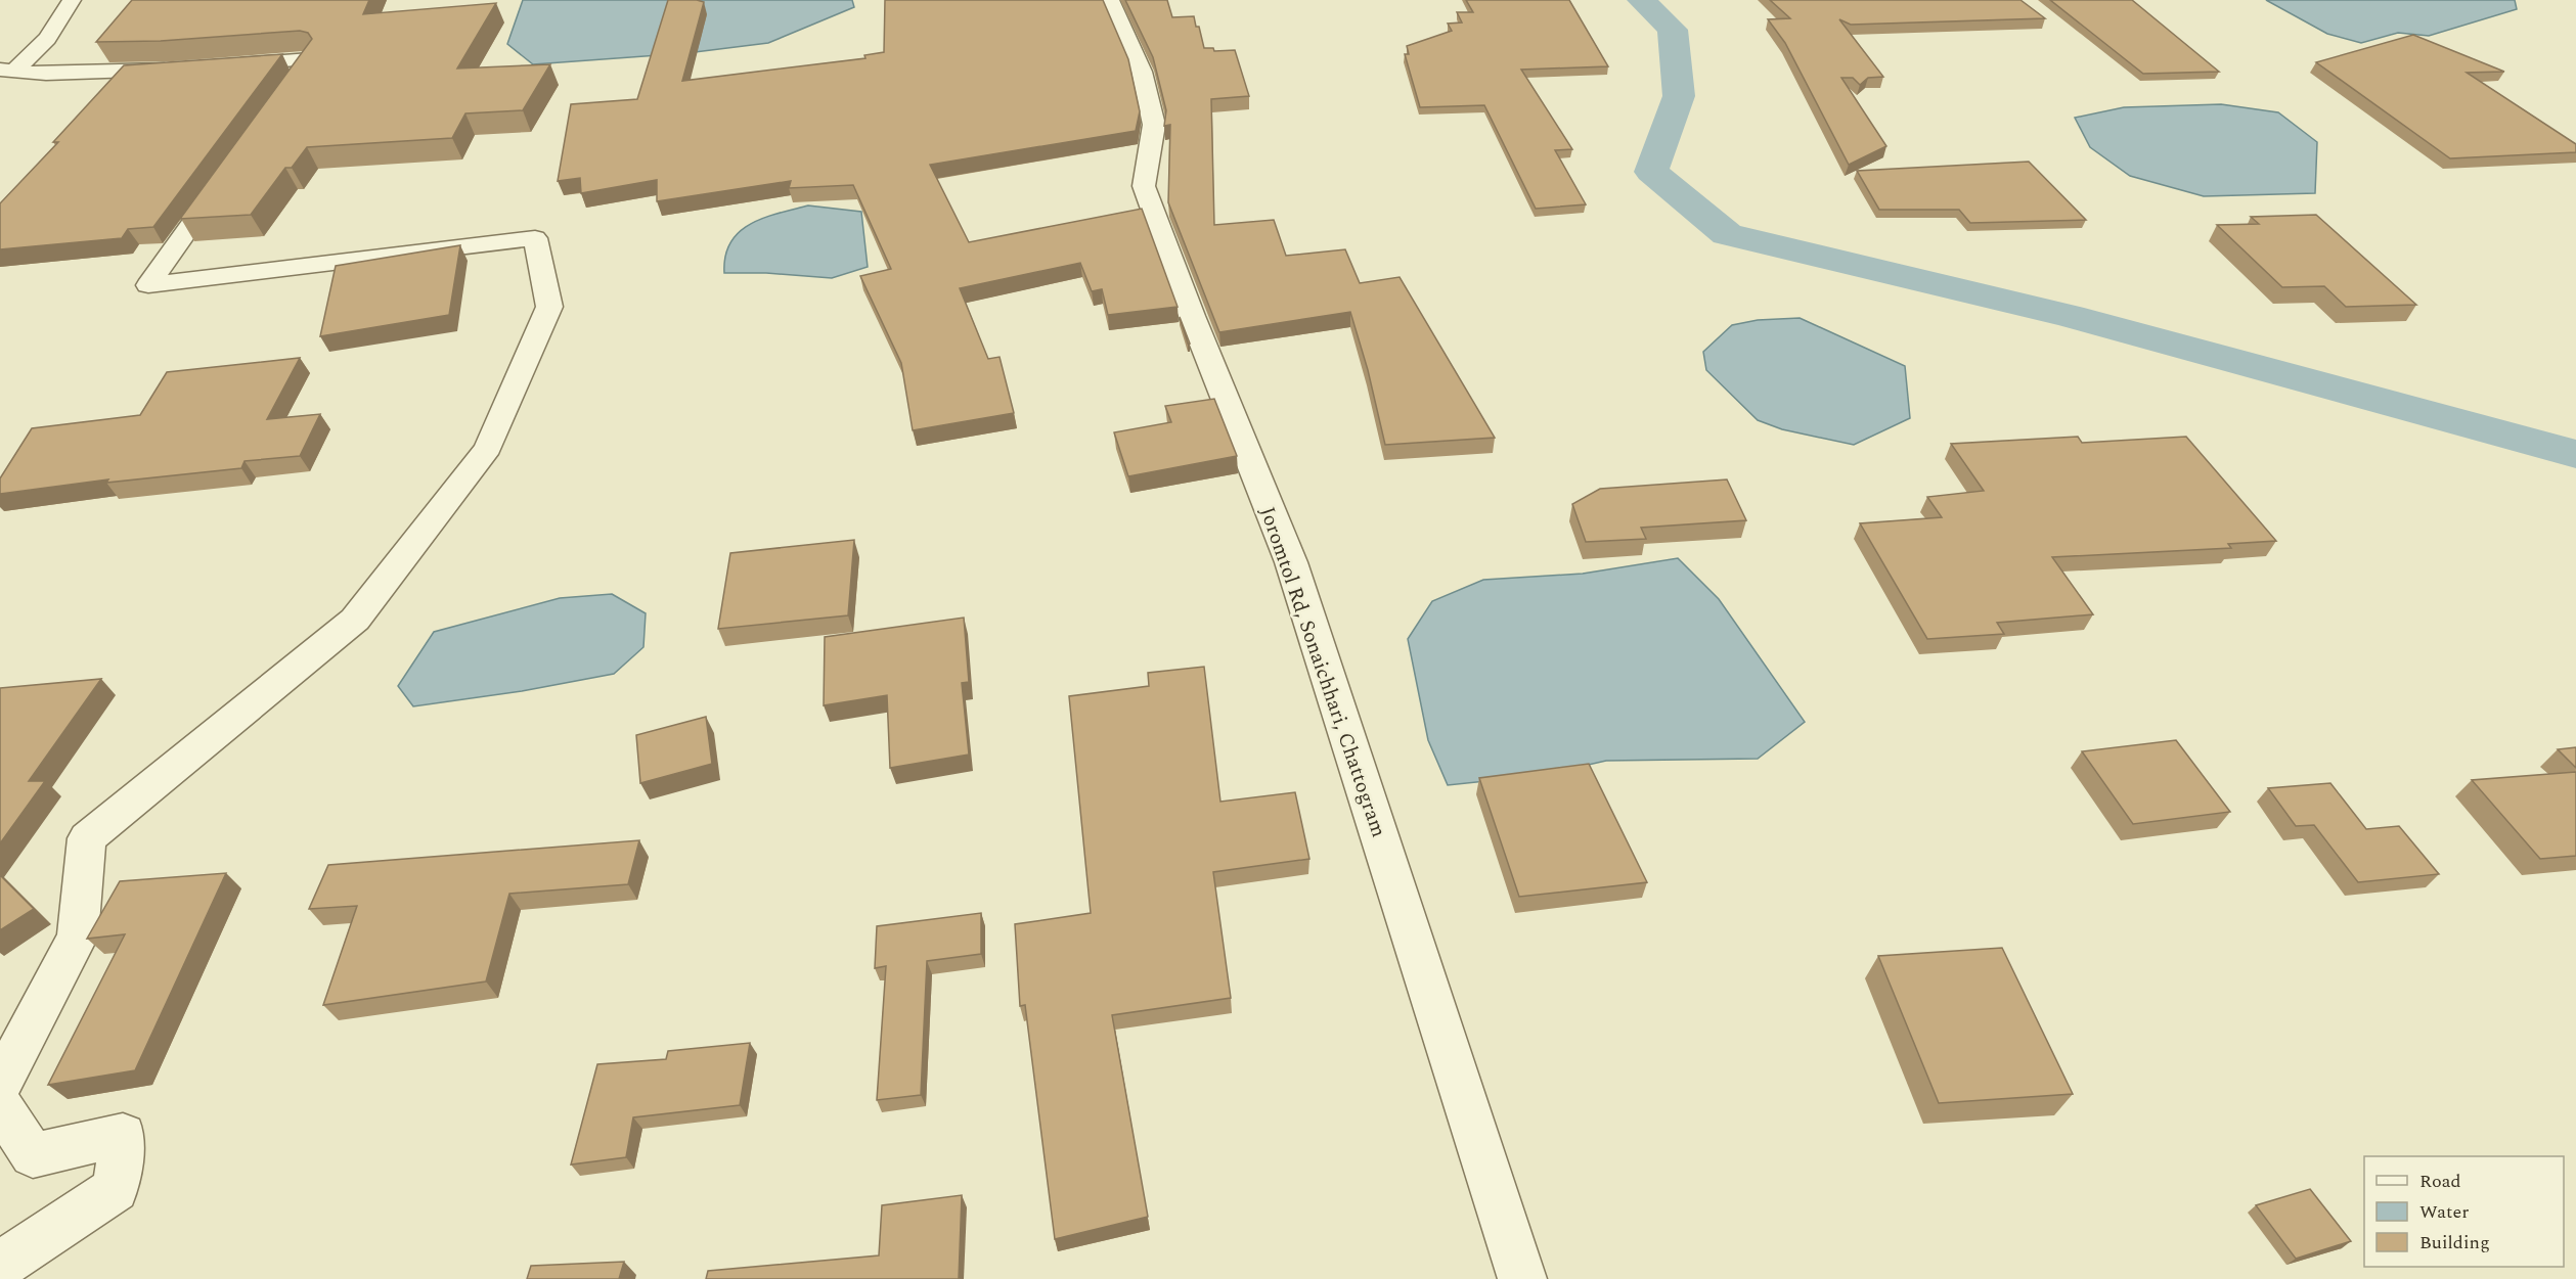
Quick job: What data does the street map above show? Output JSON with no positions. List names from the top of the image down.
{
  "streets": {
    "street": ["Joromtol Rd, Sonaichhari, Chattogram"]
  },
  "legend": ["Road", "Water", "Building"]
}
